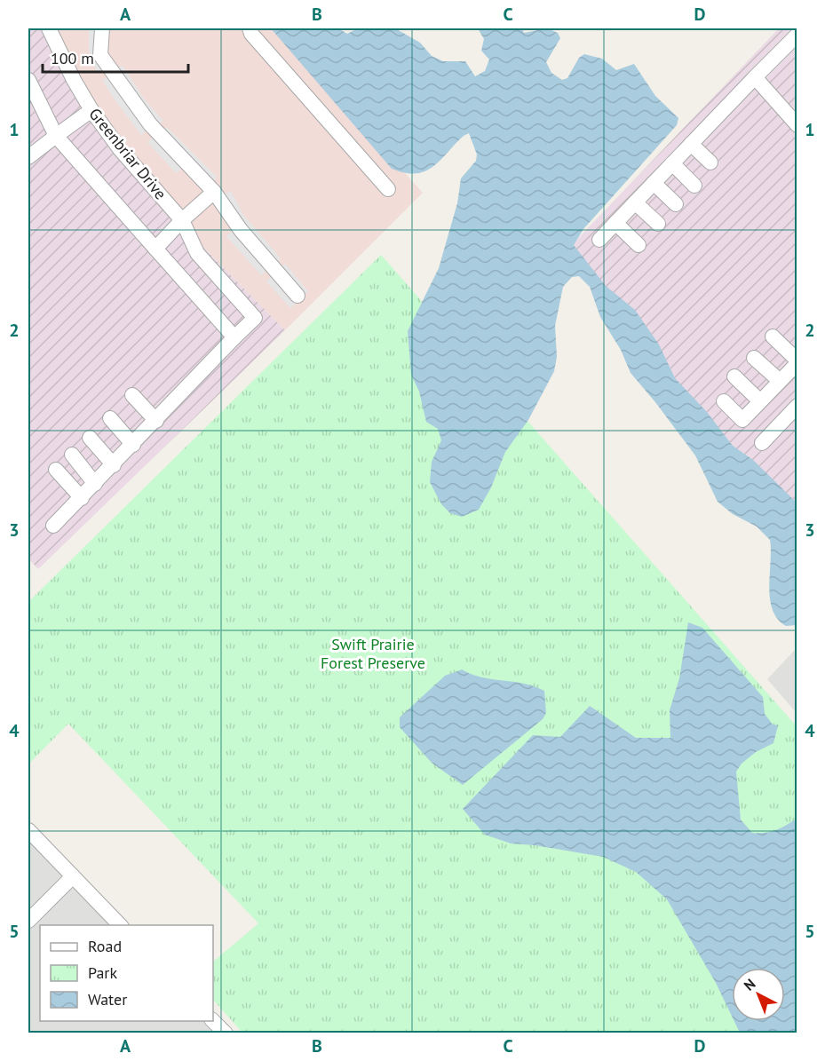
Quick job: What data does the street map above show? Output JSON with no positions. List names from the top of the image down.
{
  "streets": {
    "street": ["Greenbriar Drive"]
  },
  "parks": ["Swift Prairie Forest Preserve"],
  "legend": ["Road", "Park", "Water"],
  "scale_bar": "100 m",
  "north": "top left",
  "grid": {
    "columns": [
      "A",
      "B",
      "C",
      "D"
    ],
    "rows": [
      "1",
      "2",
      "3",
      "4",
      "5"
    ]
  }
}
